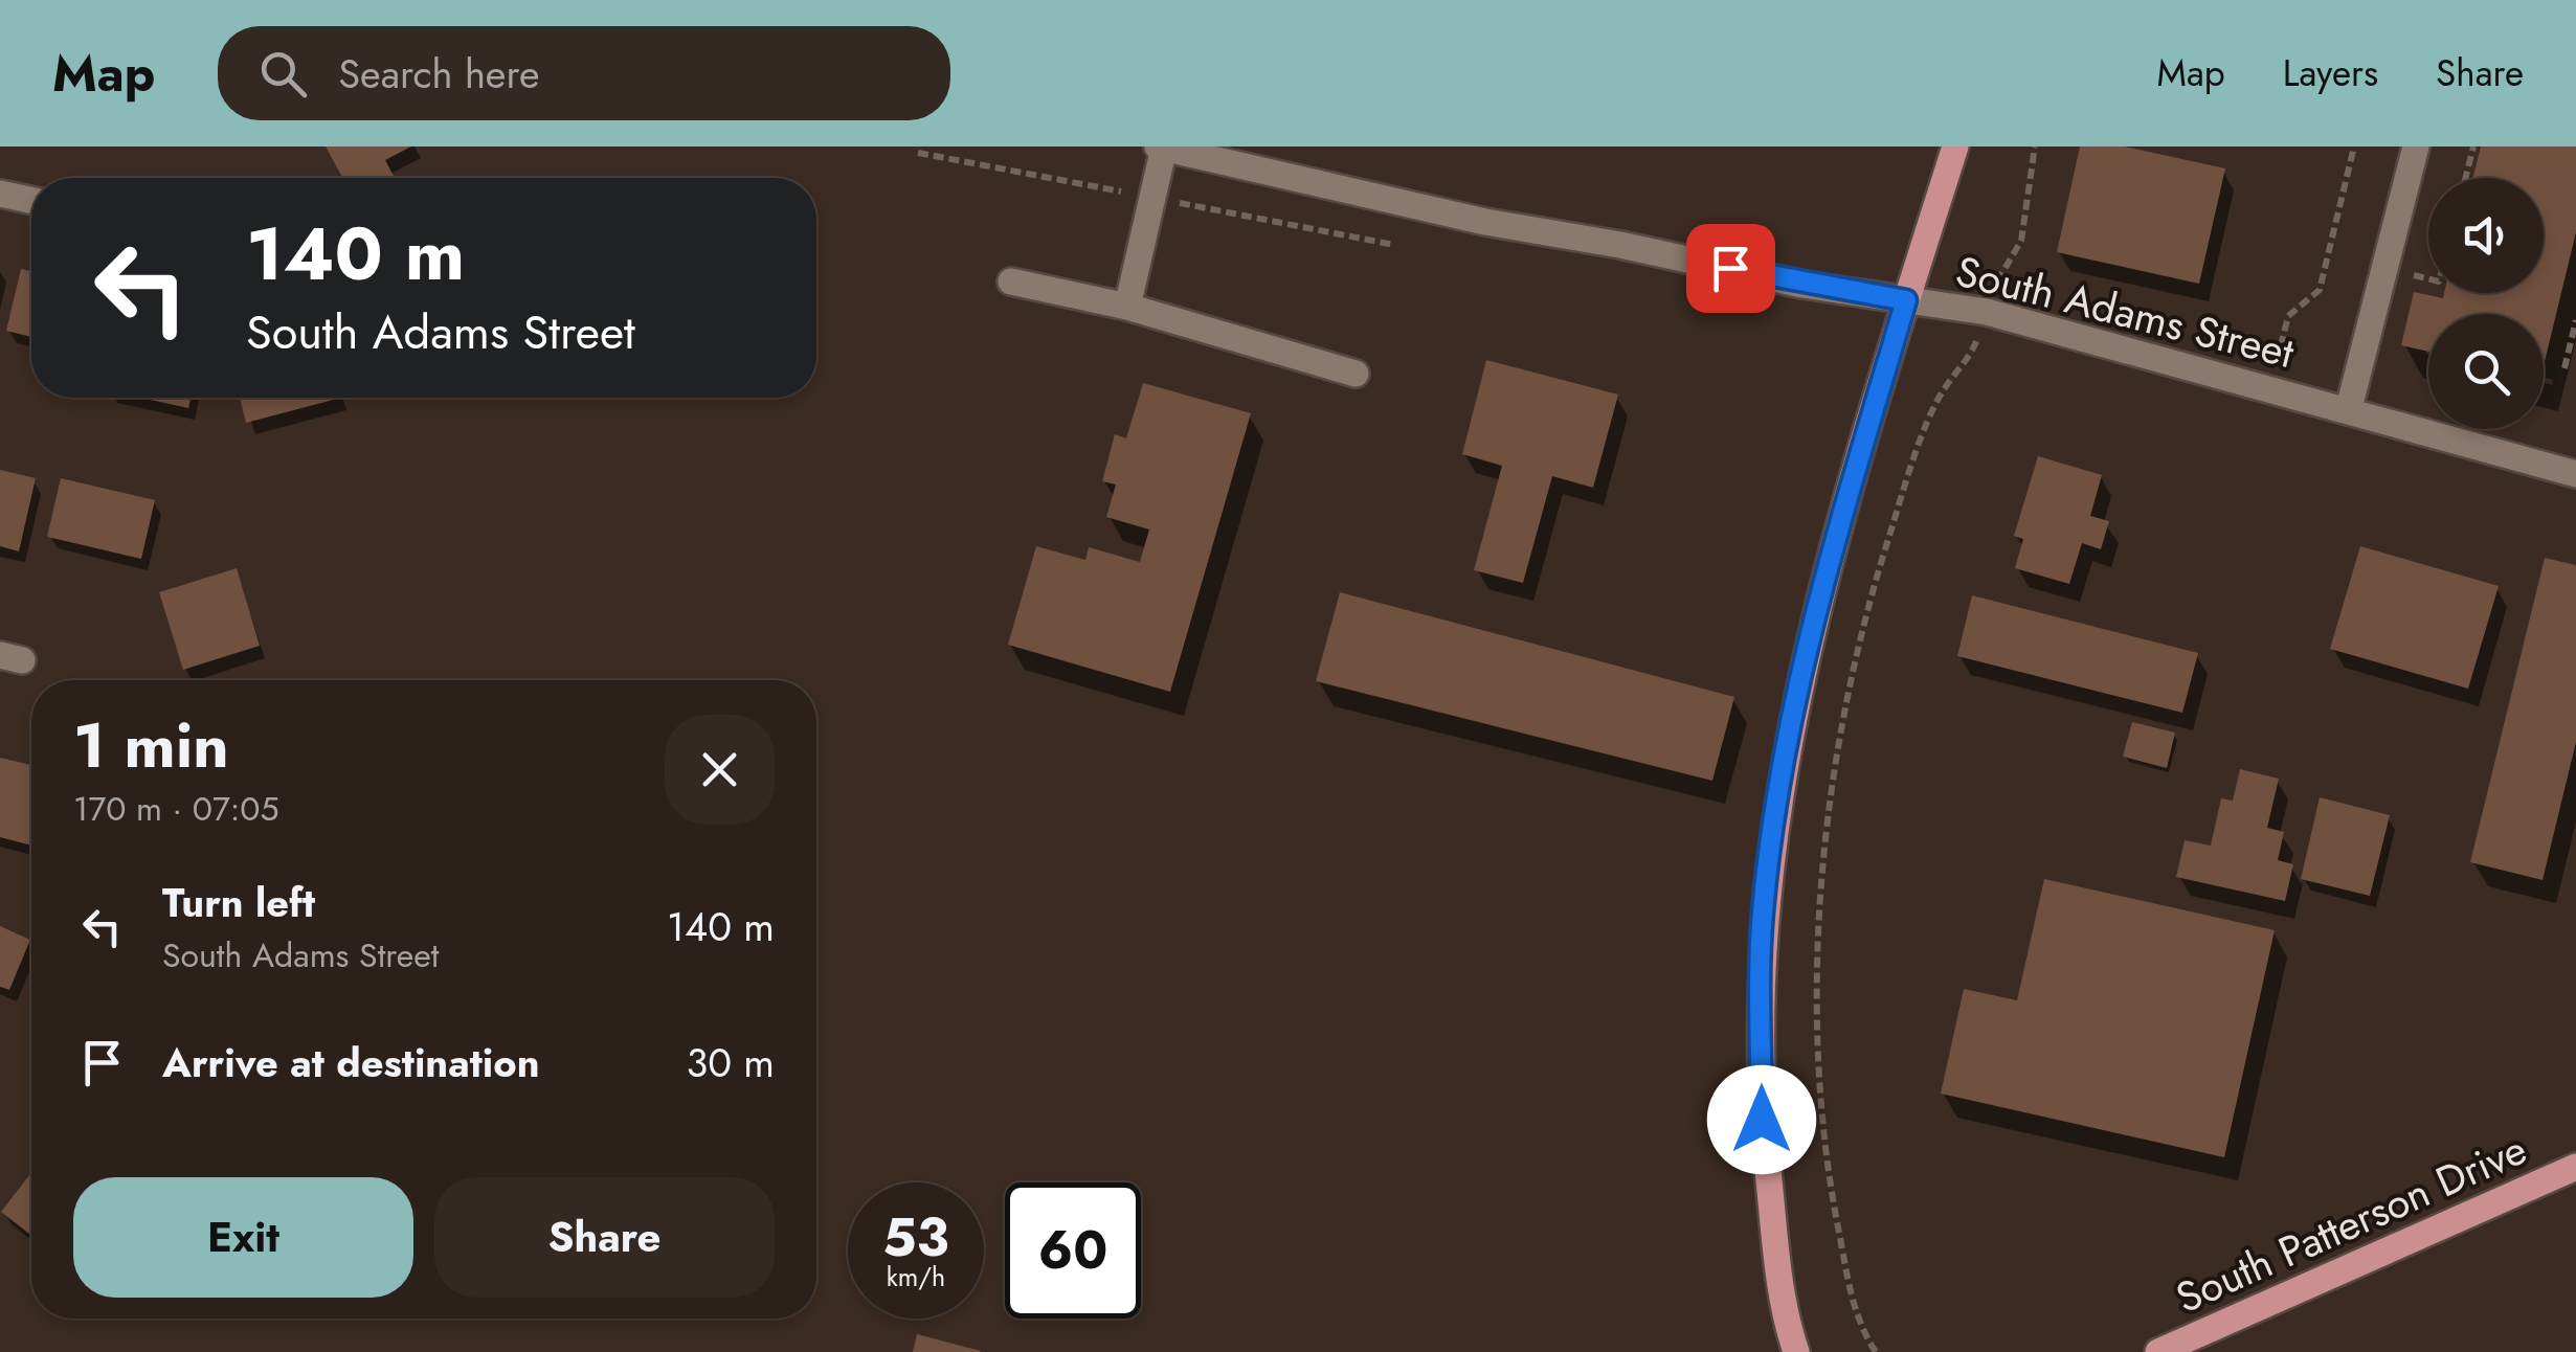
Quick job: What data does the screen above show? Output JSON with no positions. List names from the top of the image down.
{
  "streets": {
    "main road": ["South Patterson Drive"],
    "street": ["South Adams Street"]
  },
  "page": {
    "header": "Map",
    "search": "Search here",
    "nav": ["Map", "Layers", "Share"],
    "turn": ["140 m", "South Adams Street"],
    "heading": ["1 min", "170 m · 07:05"],
    "list": [
      {
        "name": "Turn left",
        "note": "South Adams Street",
        "value": "140 m"
      },
      {
        "name": "Arrive at destination",
        "value": "30 m"
      }
    ],
    "buttons": ["Exit", "Share"],
    "speed": "53 km/h",
    "limit": "60"
  }
}
